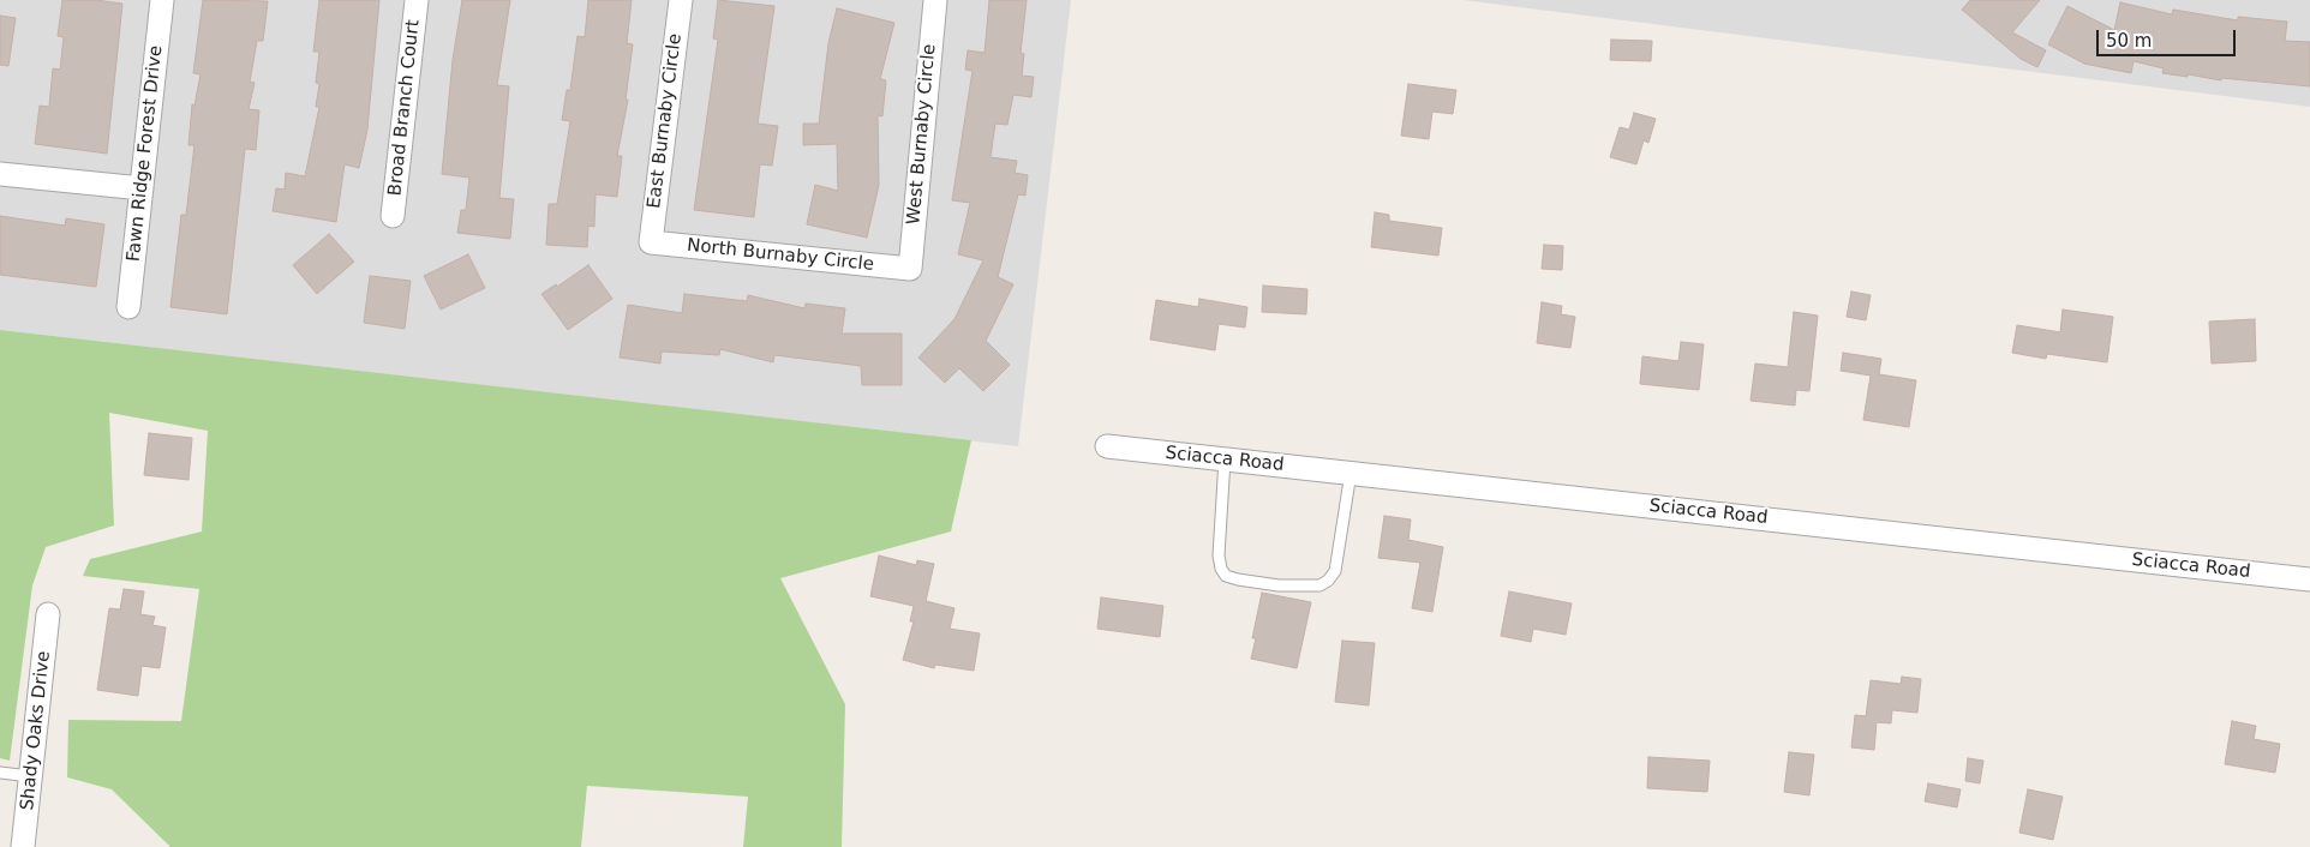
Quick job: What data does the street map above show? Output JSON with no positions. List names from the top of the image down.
{
  "streets": {
    "street": [
      "Broad Branch Court",
      "East Burnaby Circle",
      "West Burnaby Circle",
      "Fawn Ridge Forest Drive",
      "North Burnaby Circle",
      "Sciacca Road",
      "Shady Oaks Drive"
    ]
  },
  "crossings": [
    ["East Burnaby Circle", "North Burnaby Circle"],
    ["West Burnaby Circle", "North Burnaby Circle"]
  ],
  "scale_bar": "50 m"
}
